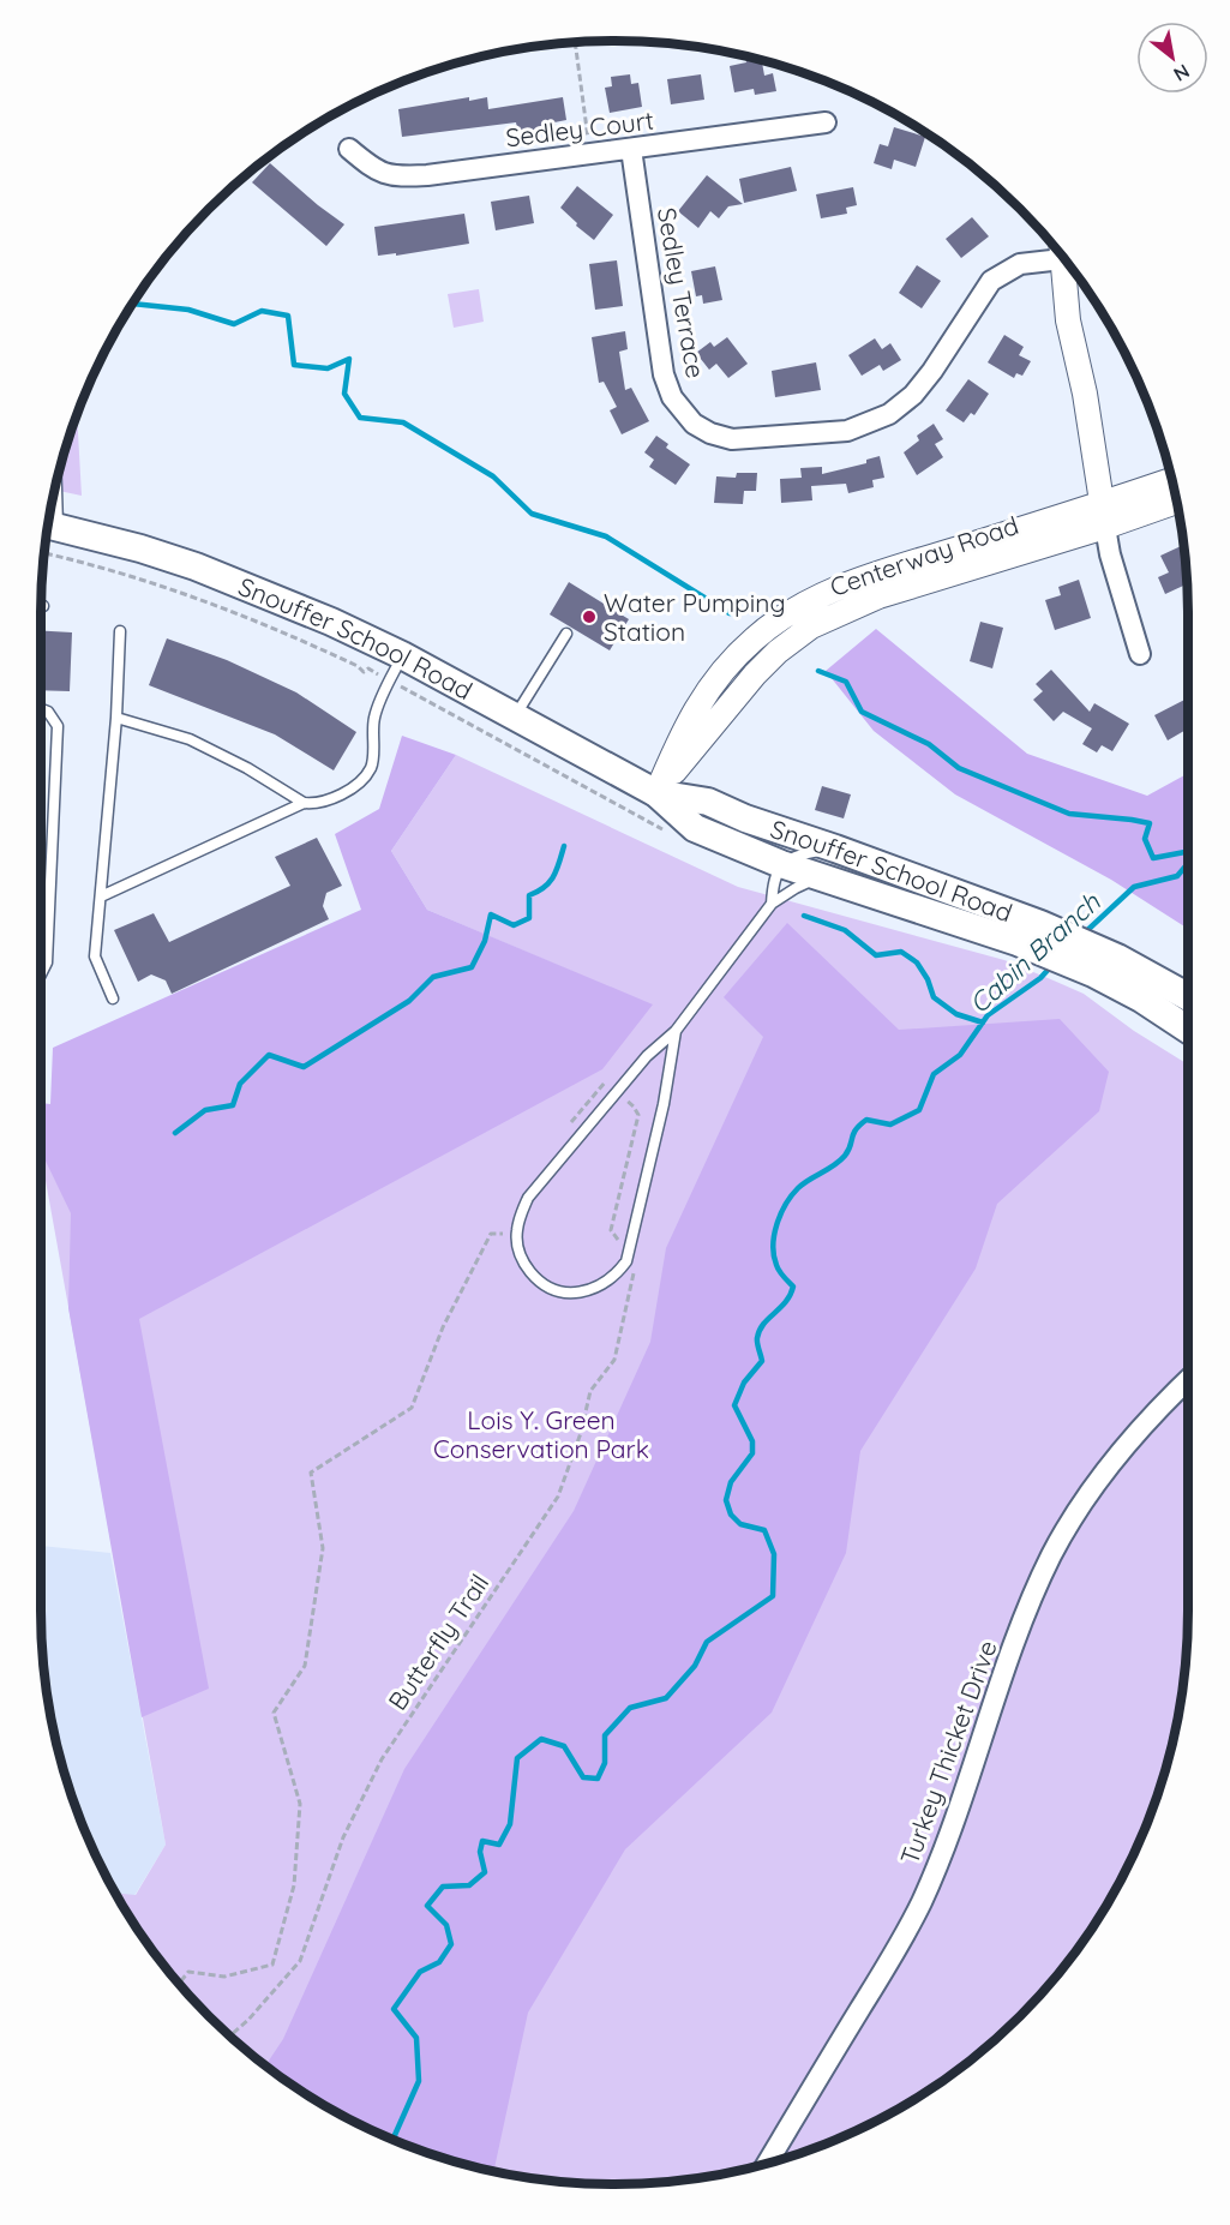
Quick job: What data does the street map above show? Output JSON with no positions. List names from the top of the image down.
{
  "streets": {
    "main road": ["Snouffer School Road"],
    "street": [
      "Sedley Court",
      "Sedley Terrace",
      "Centerway Road",
      "Turkey Thicket Drive"
    ],
    "path": ["Butterfly Trail"]
  },
  "crossings": [
    ["Sedley Court", "Sedley Terrace"],
    ["Centerway Road", "Snouffer School Road"]
  ],
  "water": ["Cabin Branch"],
  "parks": ["Lois Y. Green Conservation Park"],
  "places": ["Water Pumping Station"],
  "north": "bottom right"
}
